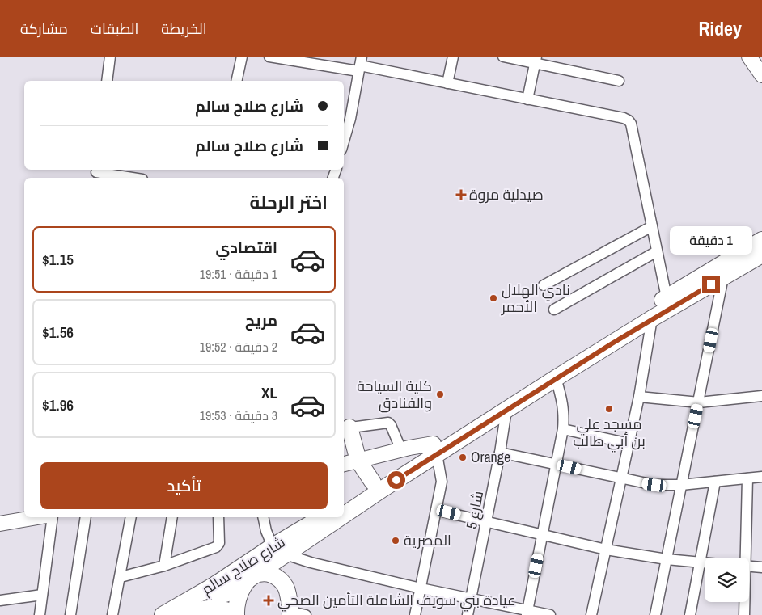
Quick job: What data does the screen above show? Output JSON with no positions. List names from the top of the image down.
{
  "streets": {
    "main road": ["شارع صلاح سالم"],
    "street": ["شارع 5"]
  },
  "crossings": [
    ["شارع 5", "شارع صلاح سالم"]
  ],
  "places": {
    "health": ["صيدلية مروة", "عيادة بني سويف الشاملة التأمين الصحي"],
    "other": [
      "نادي الهلال الأحمر",
      "كلية السياحة والفنادق",
      "مسجد علي بن أبي طالب",
      "Orange",
      "المصرية"
    ]
  },
  "page": {
    "header": "Ridey",
    "nav": ["الخريطة", "الطبقات", "مشاركة"],
    "banner": ["شارع صلاح سالم", "شارع صلاح سالم"],
    "heading": "اختر الرحلة",
    "bubble": "1 دقيقة",
    "list": [
      {
        "name": "اقتصادي",
        "note": "1 دقيقة · 19:51",
        "value": "$1.15"
      },
      {
        "name": "مريح",
        "note": "2 دقيقة · 19:52",
        "value": "$1.56"
      },
      {
        "name": "XL",
        "note": "3 دقيقة · 19:53",
        "value": "$1.96"
      }
    ],
    "buttons": "تأكيد"
  }
}
